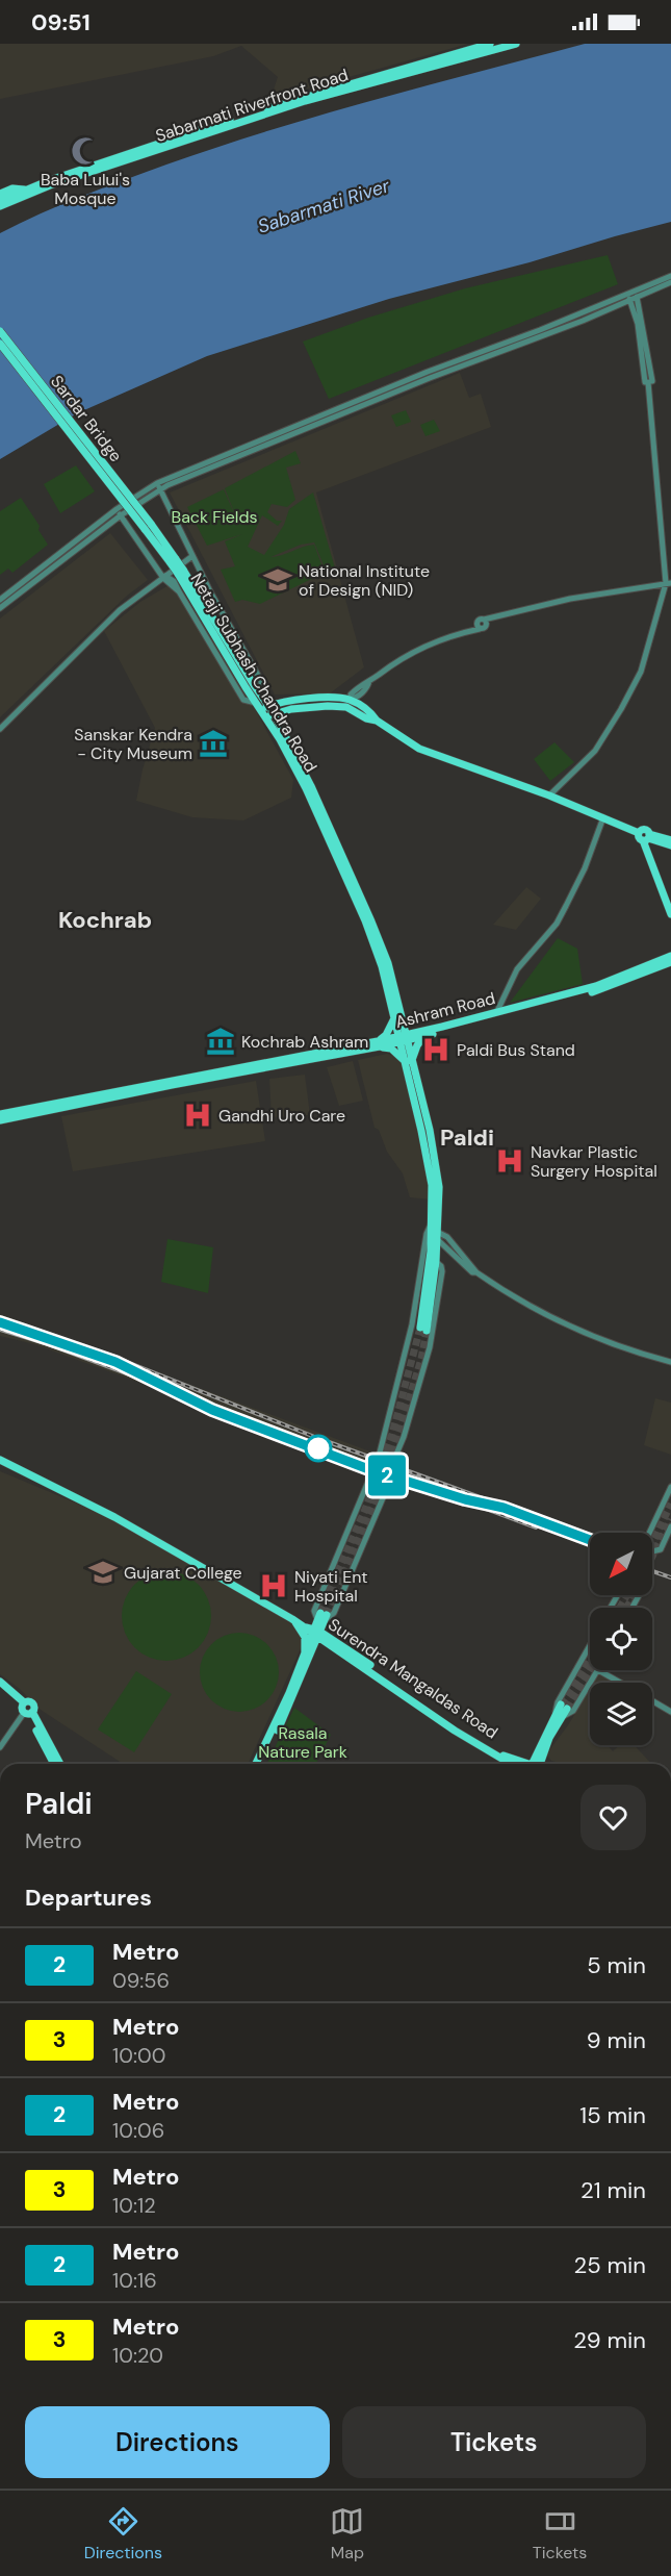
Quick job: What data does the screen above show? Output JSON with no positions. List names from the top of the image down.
{
  "streets": {
    "main road": [
      "Sabarmati Riverfront Road",
      "Sardar Bridge",
      "Netaji Subhash Chandra Road",
      "Ashram Road",
      "Surendra Mangaldas Road"
    ]
  },
  "crossings": [
    ["Sardar Bridge", "Netaji Subhash Chandra Road"],
    ["Netaji Subhash Chandra Road", "Ashram Road"]
  ],
  "districts": ["Kochrab", "Paldi"],
  "water": ["Sabarmati River"],
  "parks": ["Back Fields", "Rasala Nature Park"],
  "places": {
    "mosque": ["Baba Lului's Mosque"],
    "school or university": ["National Institute of Design (NID)", "Gujarat College"],
    "museum": ["Sanskar Kendra - City Museum", "Kochrab Ashram"],
    "hospital": [
      "Paldi Bus Stand",
      "Gandhi Uro Care",
      "Navkar Plastic Surgery Hospital",
      "Niyati Ent Hospital"
    ]
  },
  "lines": ["metro line 2"],
  "north": "bottom left",
  "page": {
    "status": "09:51",
    "on_map": "2",
    "heading": [
      ["Paldi", "Metro"],
      "Departures"
    ],
    "list": [
      {
        "mark": "2",
        "name": "Metro",
        "note": "09:56",
        "value": "5 min"
      },
      {
        "mark": "3",
        "name": "Metro",
        "note": "10:00",
        "value": "9 min"
      },
      {
        "mark": "2",
        "name": "Metro",
        "note": "10:06",
        "value": "15 min"
      },
      {
        "mark": "3",
        "name": "Metro",
        "note": "10:12",
        "value": "21 min"
      },
      {
        "mark": "2",
        "name": "Metro",
        "note": "10:16",
        "value": "25 min"
      },
      {
        "mark": "3",
        "name": "Metro",
        "note": "10:20",
        "value": "29 min"
      }
    ],
    "buttons": ["Directions", "Tickets"],
    "tabs": ["Directions", "Map", "Tickets"]
  }
}
